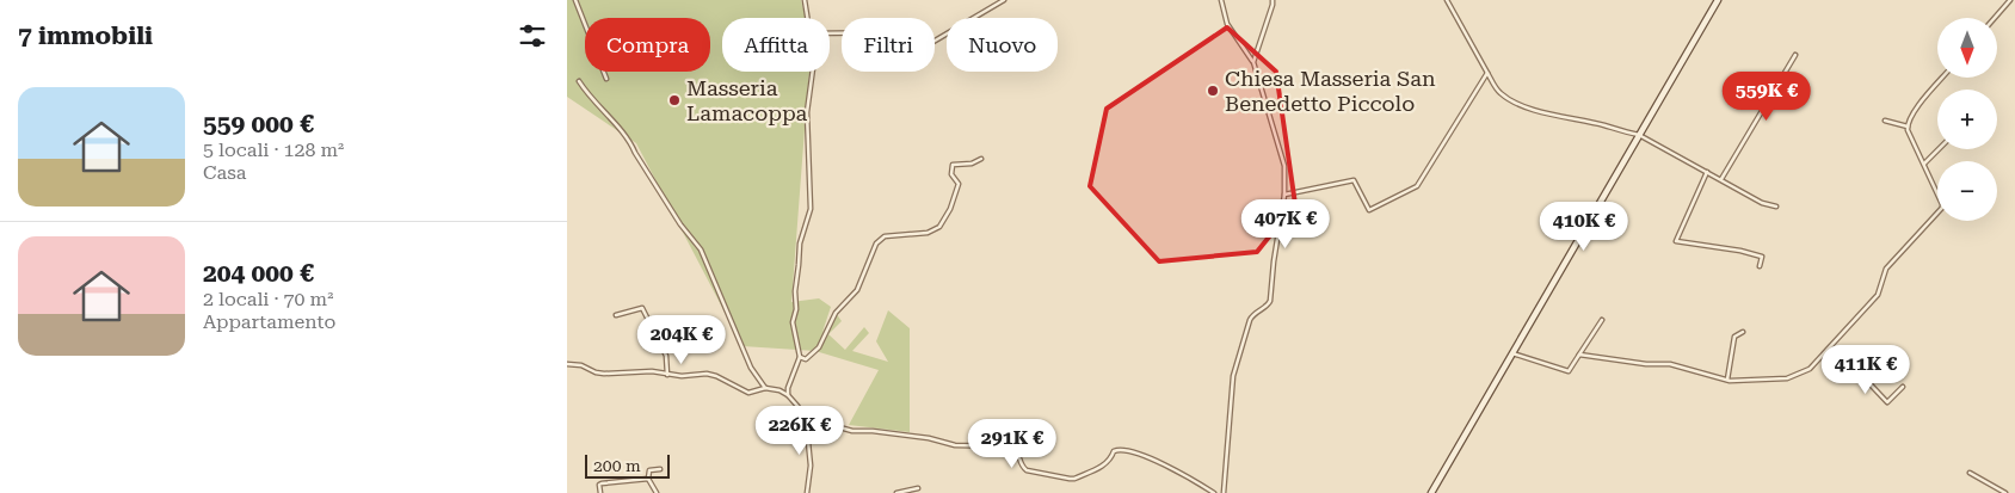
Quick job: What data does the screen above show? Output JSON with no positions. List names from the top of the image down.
{
  "places": ["Chiesa Masseria San Benedetto Piccolo", "Masseria Lamacoppa"],
  "scale_bar": "200 m",
  "north": "bottom",
  "page": {
    "heading": "7 immobili",
    "map_buttons": ["+", "−"],
    "chip": [
      "Compra",
      "Affitta",
      "Filtri",
      "Nuovo"
    ],
    "list": [
      {
        "name": "559 000 €",
        "note": "5 locali · 128 m² · Casa"
      },
      {
        "name": "204 000 €",
        "note": "2 locali · 70 m² · Appartamento"
      }
    ],
    "price": [
      "559K €",
      "407K €",
      "410K €",
      "204K €",
      "411K €",
      "226K €",
      "291K €"
    ],
    "scale": "200 m"
  }
}
